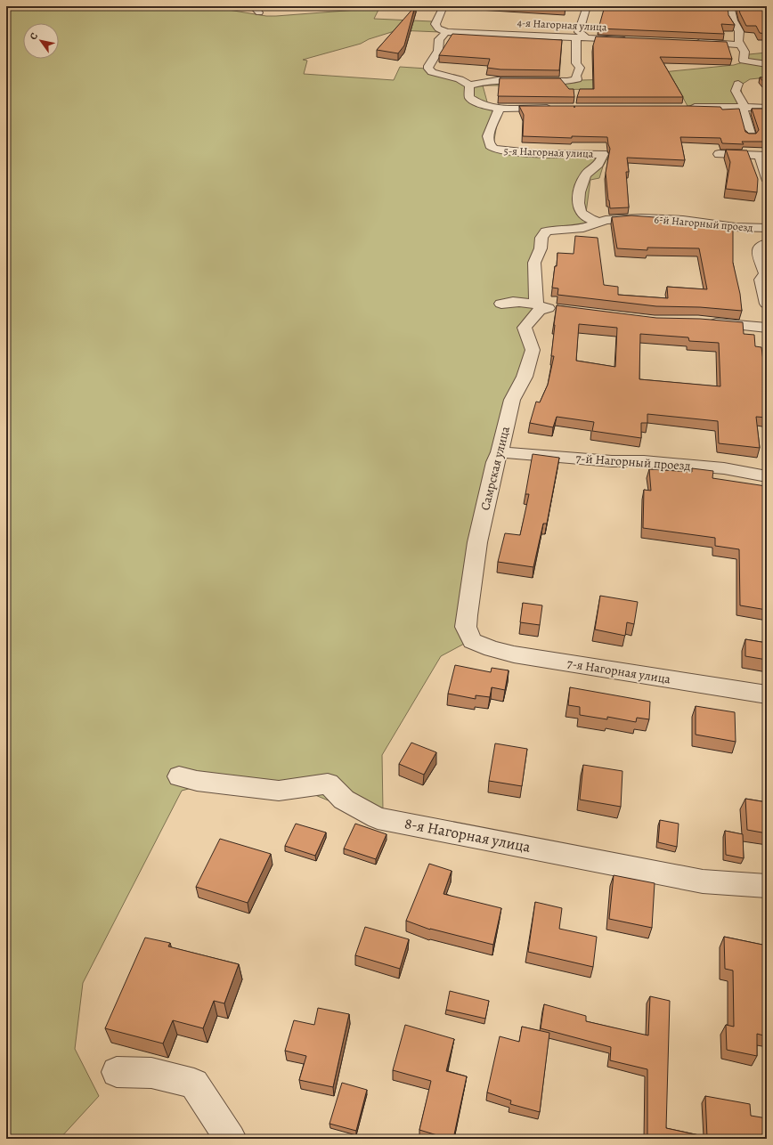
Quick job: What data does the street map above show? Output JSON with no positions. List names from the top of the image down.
{
  "streets": {
    "street": [
      "4-я Нагорная улица",
      "5-я Нагорная улица",
      "6-й Нагорный проезд",
      "7-й Нагорный проезд",
      "Самрская улица",
      "7-я Нагорная улица",
      "8-я Нагорная улица"
    ]
  },
  "crossings": [
    ["5-я Нагорная улица", "6-й Нагорный проезд"],
    ["7-й Нагорный проезд", "Самрская улица"],
    ["Самрская улица", "7-я Нагорная улица"]
  ],
  "north": "top left"
}
